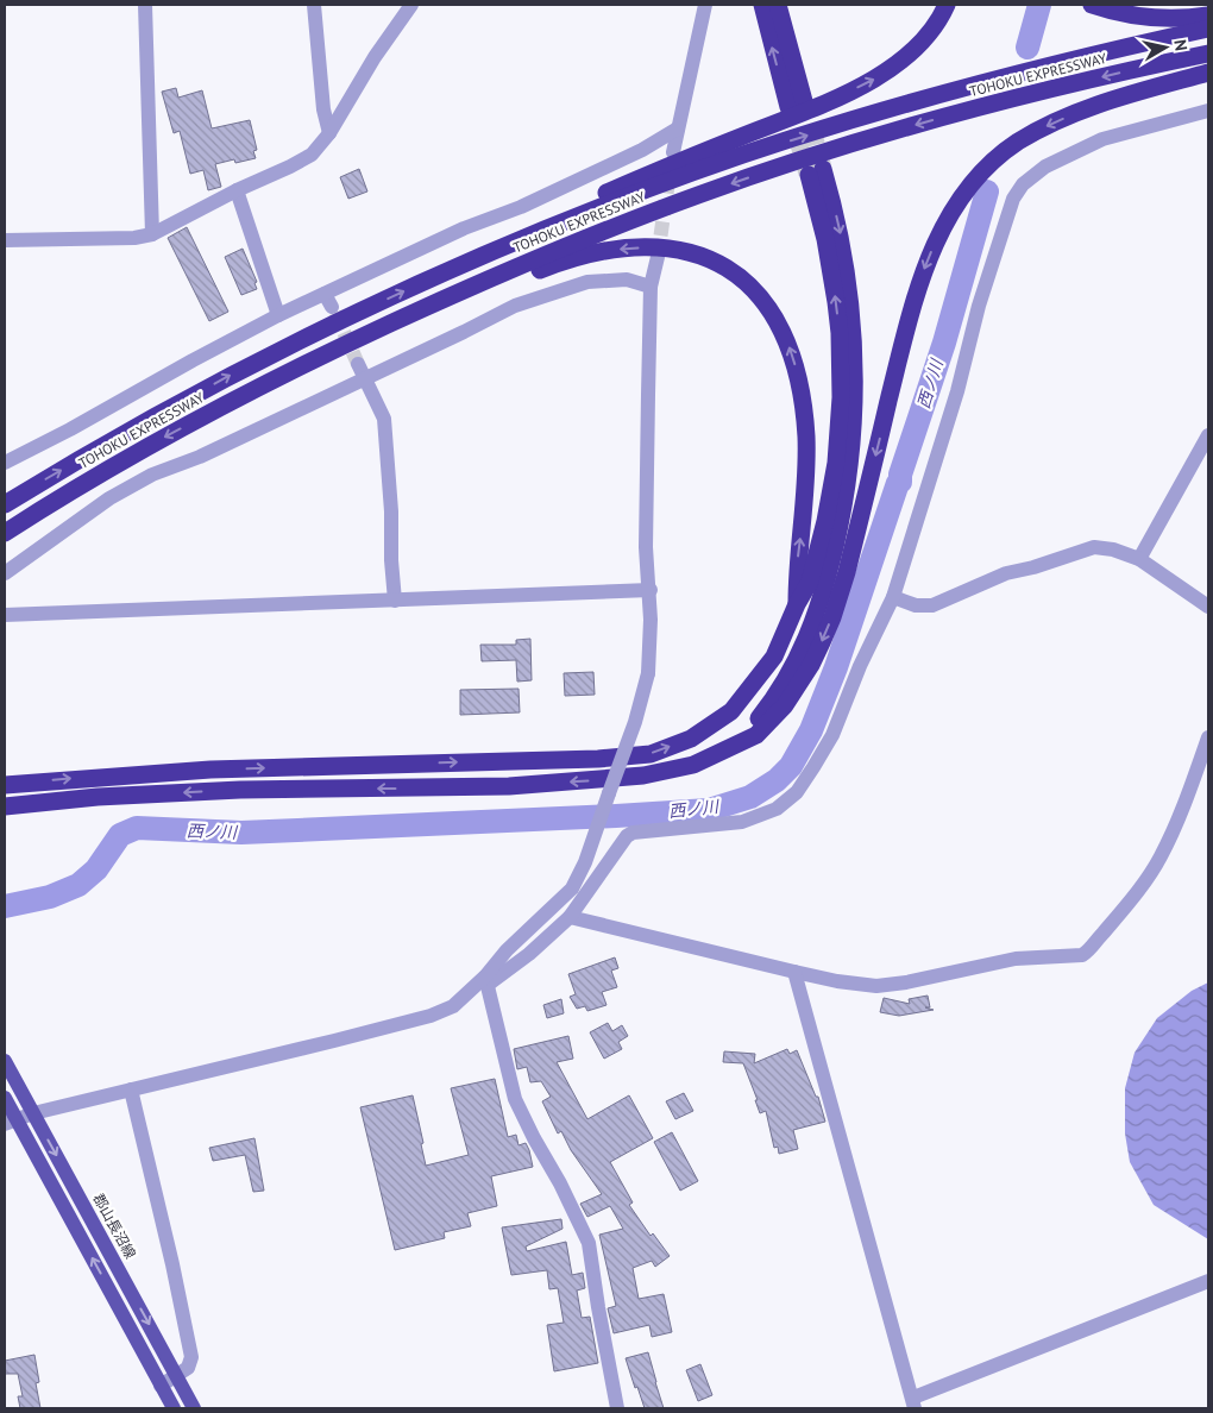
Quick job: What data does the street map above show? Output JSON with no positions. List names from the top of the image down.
{
  "streets": {
    "highway": ["TOHOKU EXPRESSWAY"],
    "main road": ["郡山長沼線"]
  },
  "water": ["西ノ川"],
  "north": "right"
}
